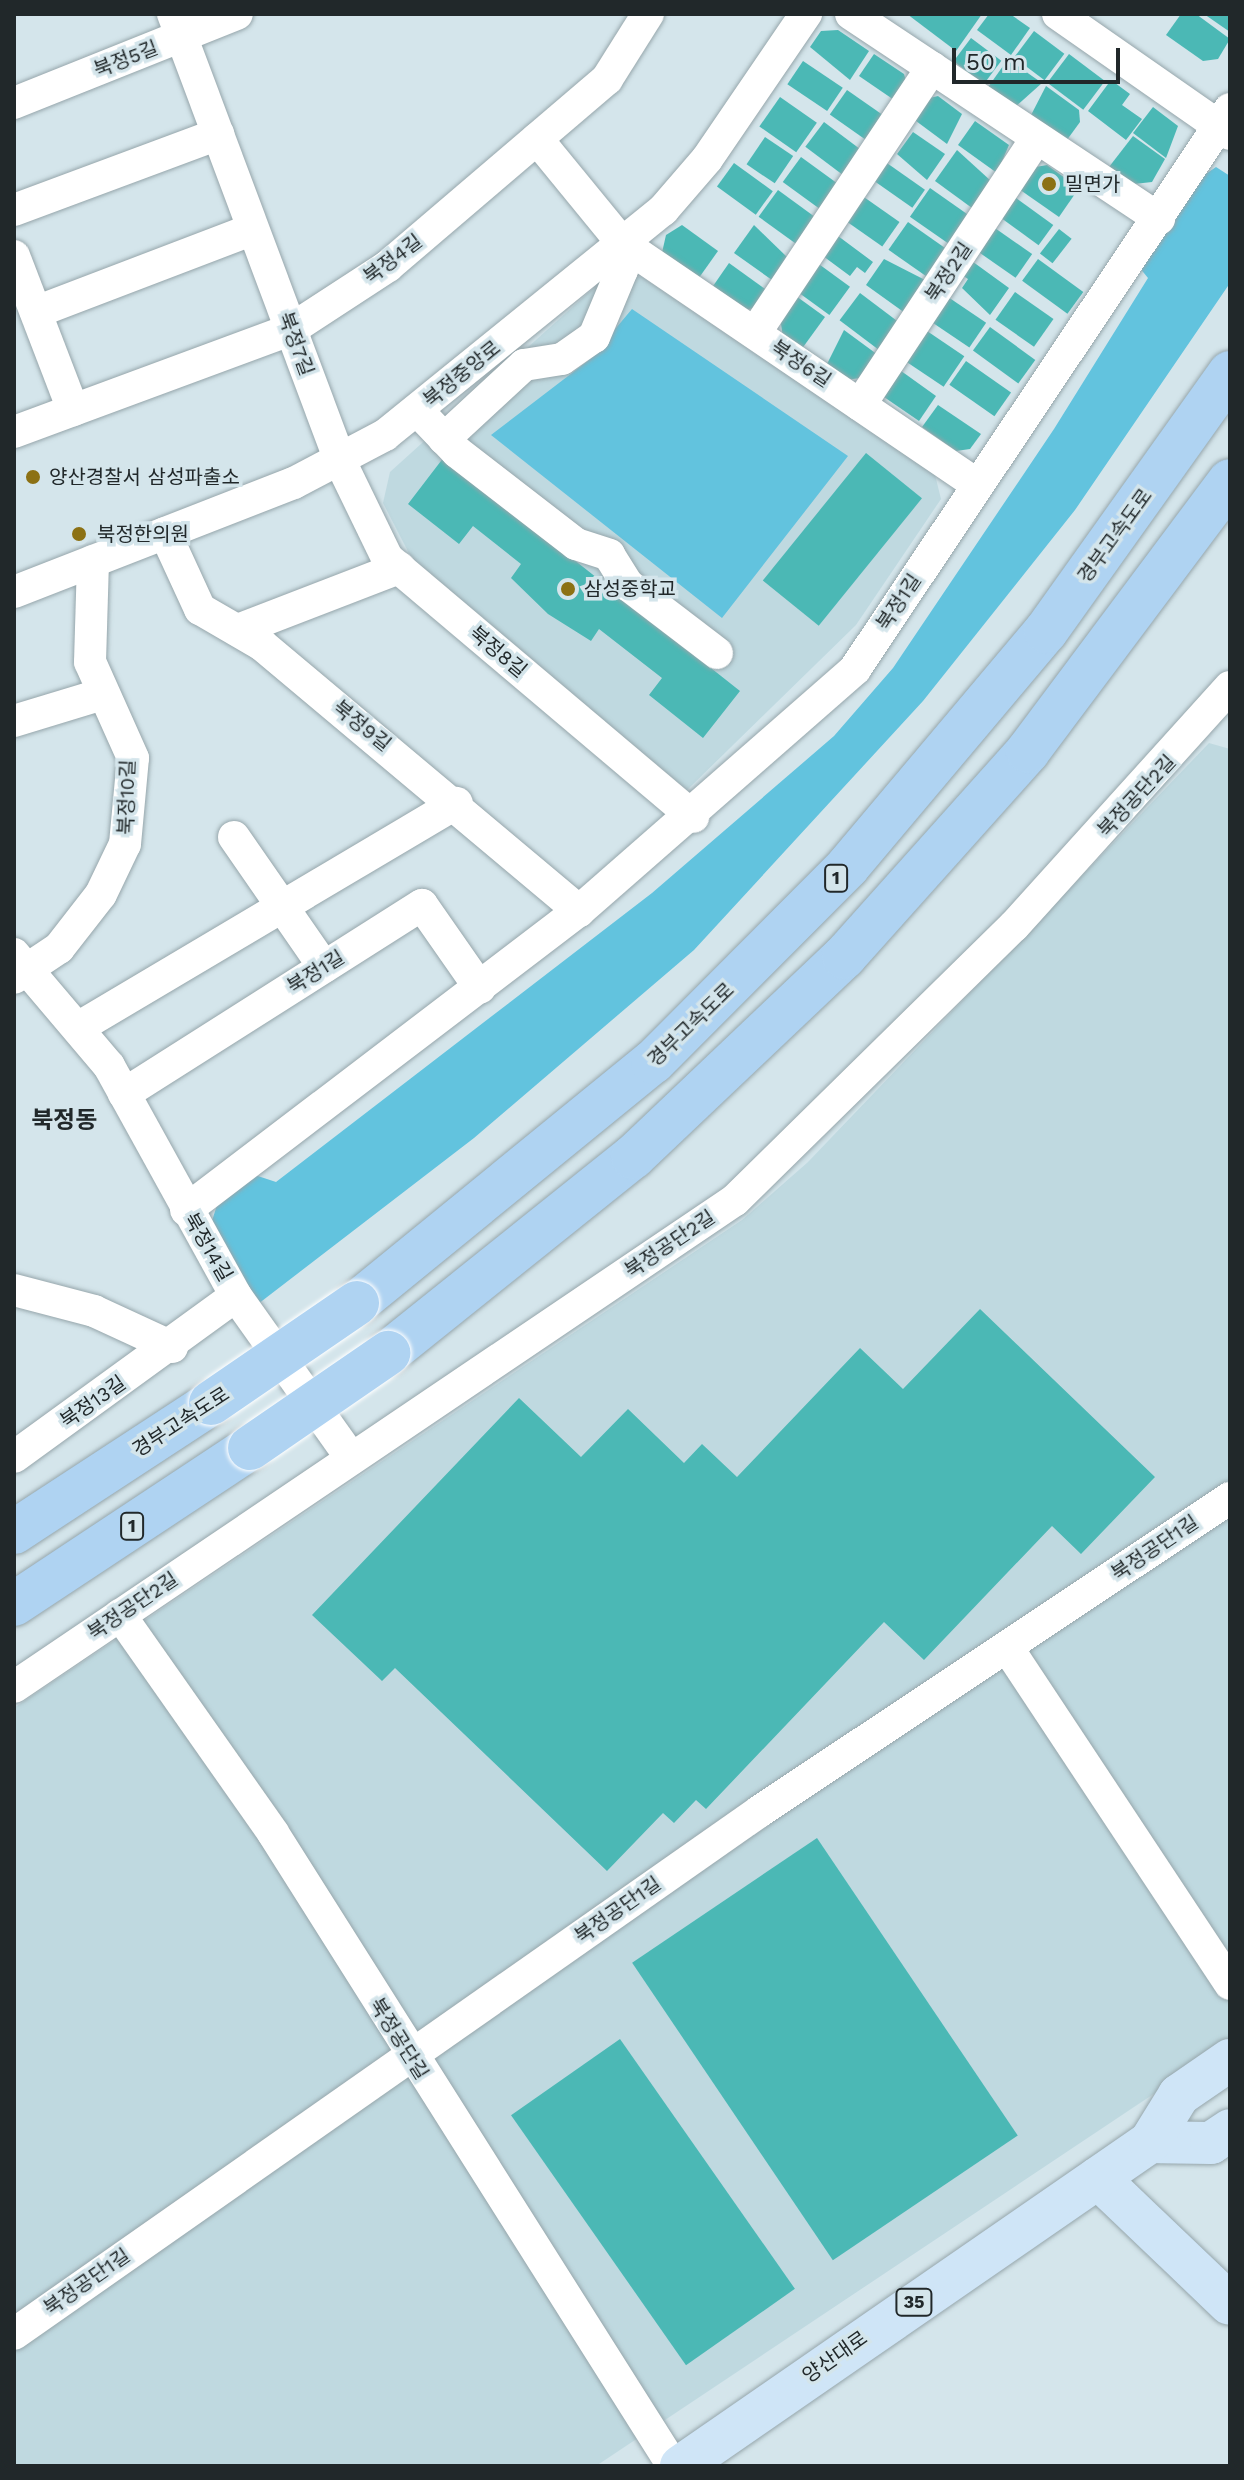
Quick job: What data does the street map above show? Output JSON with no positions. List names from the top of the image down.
{
  "streets": {
    "highway": ["경부고속도로", "1"],
    "main road": ["35", "양산대로"],
    "street": [
      "북정5길",
      "북정4길",
      "북정2길",
      "북정7길",
      "북정6길",
      "북정중앙로",
      "북정1길",
      "북정8길",
      "북정9길",
      "북정공단2길",
      "북정10길",
      "북정14길",
      "북정13길",
      "북정공단1길",
      "북정공단길"
    ]
  },
  "crossings": [
    ["북정5길", "북정7길"],
    ["북정4길", "북정7길"],
    ["북정4길", "북정6길"],
    ["북정2길", "북정6길"],
    ["북정7길", "북정중앙로"],
    ["북정7길", "북정8길"],
    ["북정6길", "북정중앙로"],
    ["북정6길", "북정1길"],
    ["북정중앙로", "북정8길"],
    ["북정중앙로", "북정9길"],
    ["북정중앙로", "북정10길"],
    ["북정1길", "북정8길"],
    ["북정1길", "북정9길"],
    ["북정1길", "북정14길"],
    ["북정공단2길", "북정14길"],
    ["북정공단2길", "북정공단길"],
    ["북정10길", "북정14길"],
    ["북정14길", "북정13길"],
    ["북정공단1길", "북정공단길"]
  ],
  "districts": ["북정동"],
  "places": [
    "밀면가",
    "양산경찰서 삼성파출소",
    "북정한의원",
    "삼성중학교"
  ],
  "scale_bar": "50 m"
}
